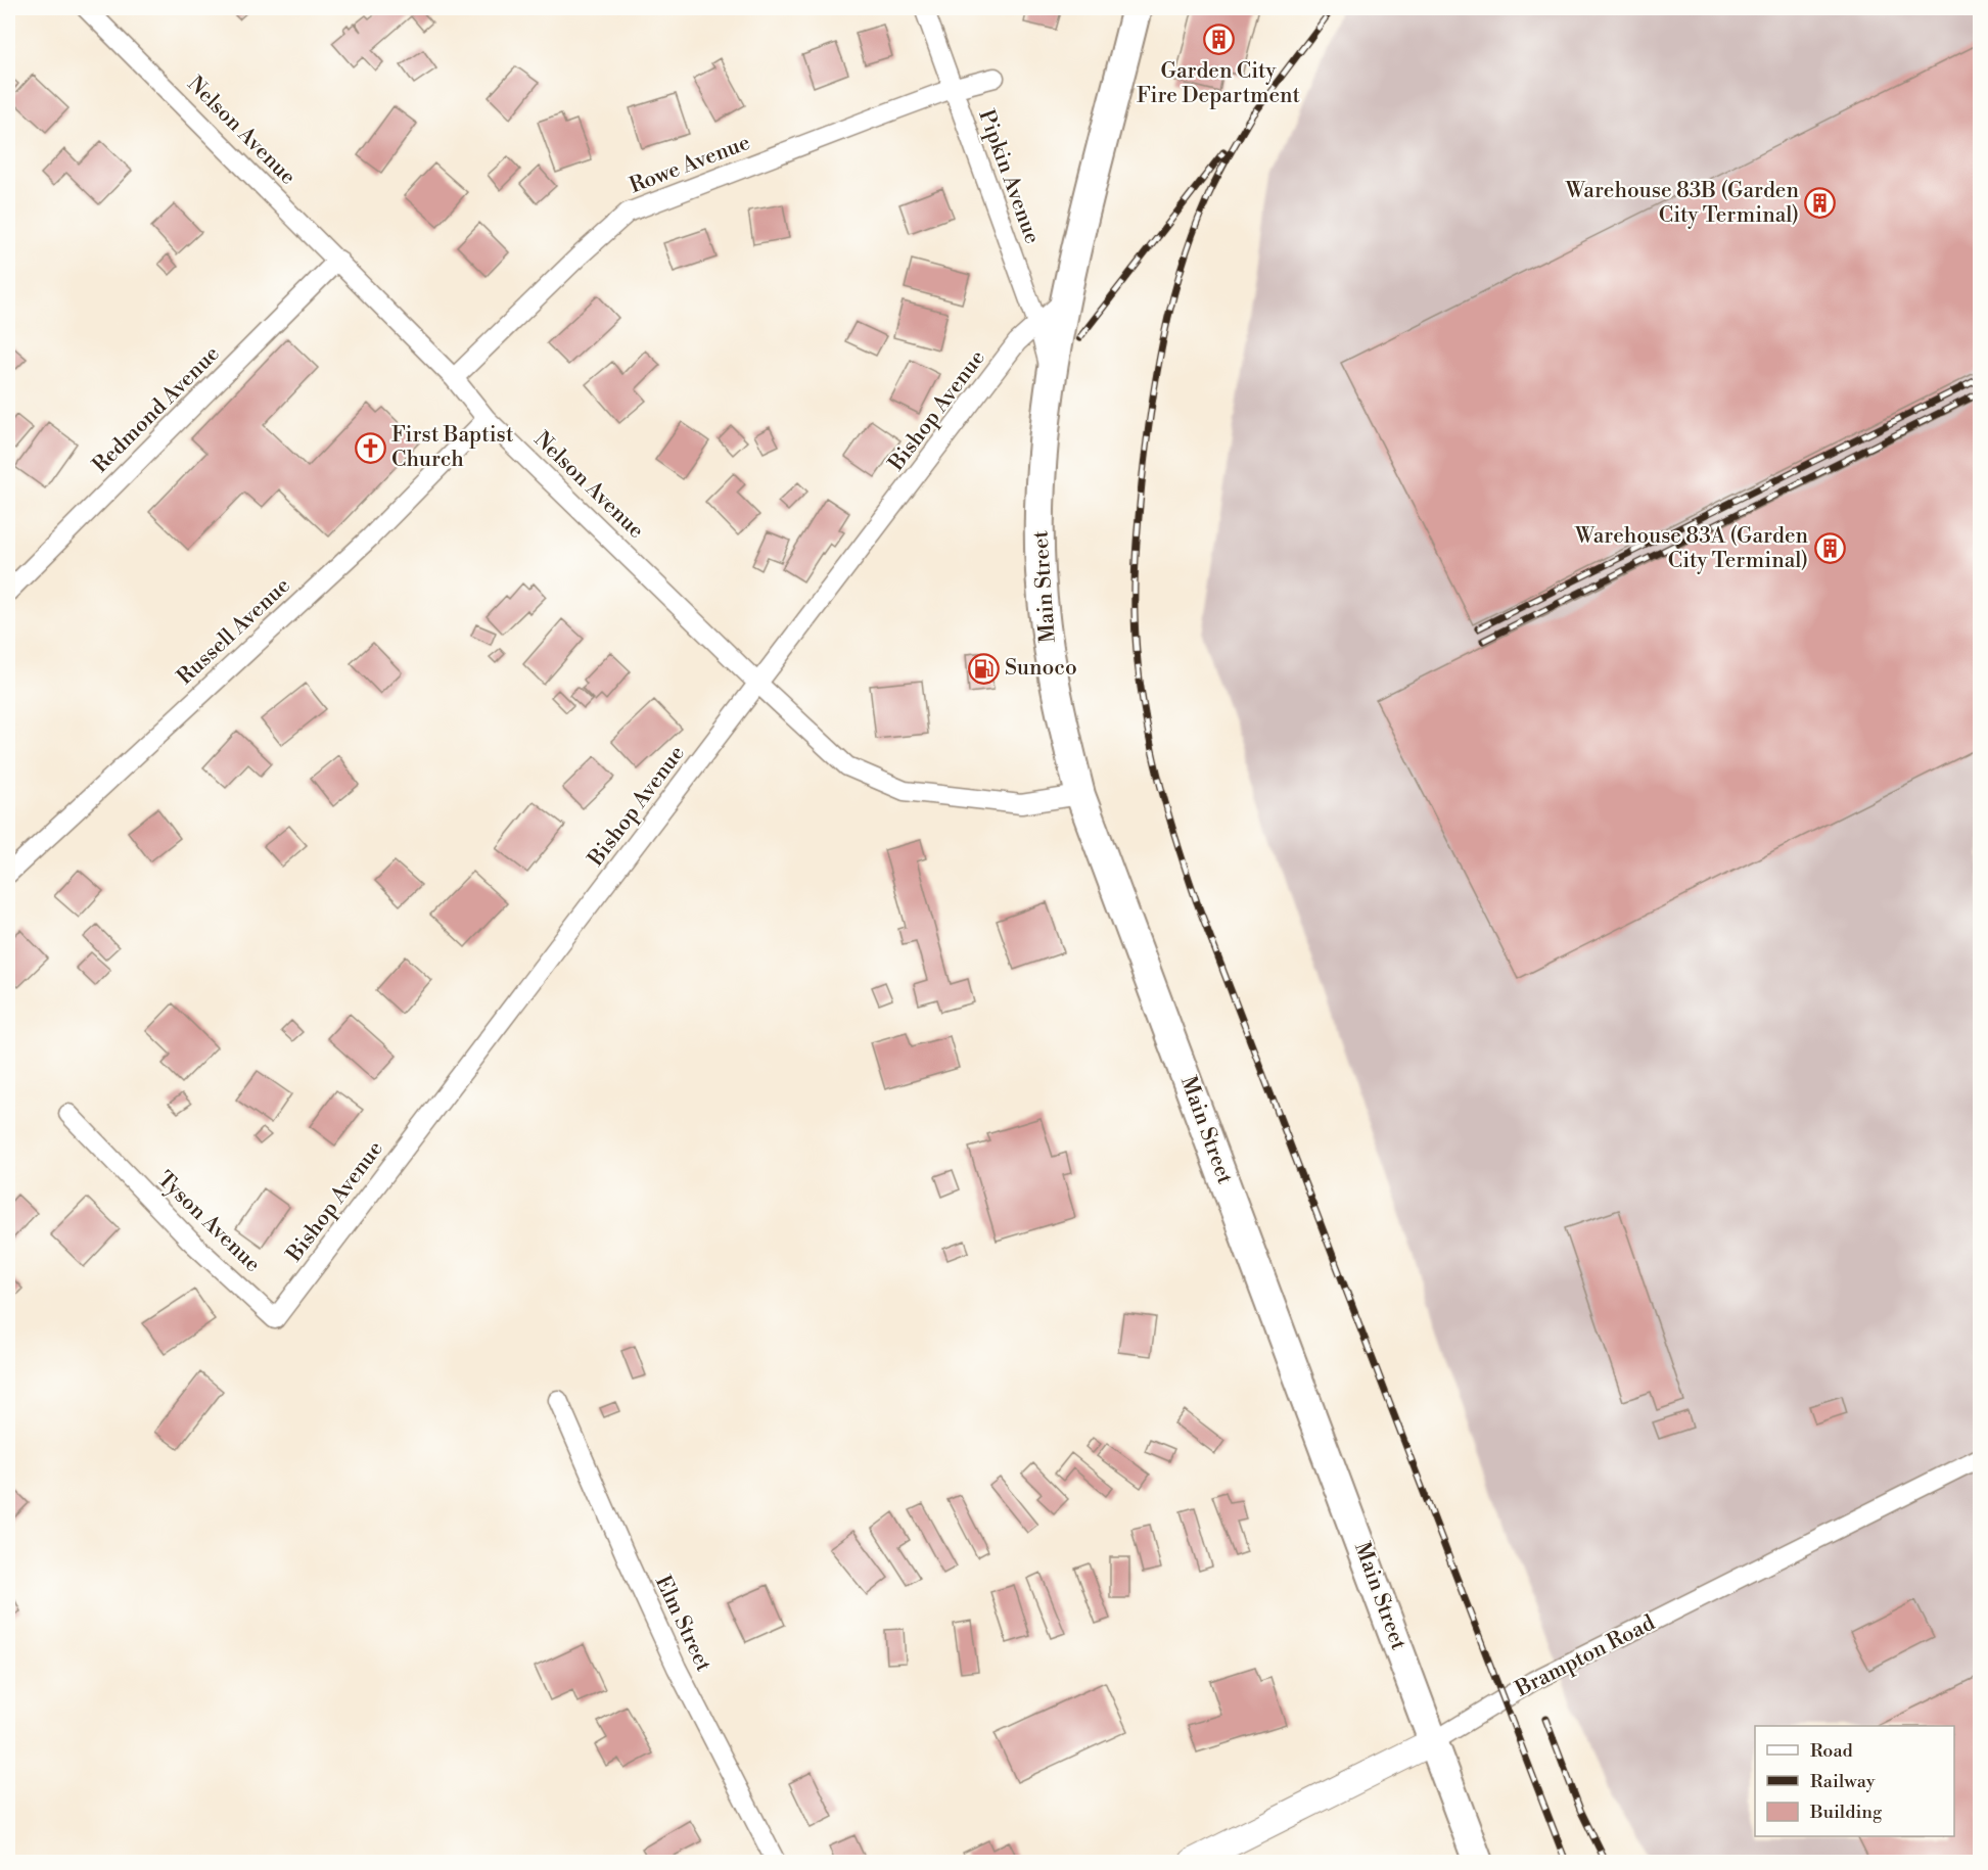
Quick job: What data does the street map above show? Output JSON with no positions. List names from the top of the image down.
{
  "streets": {
    "main road": ["Main Street", "Brampton Road"],
    "street": [
      "Nelson Avenue",
      "Rowe Avenue",
      "Pipkin Avenue",
      "Redmond Avenue",
      "Bishop Avenue",
      "Russell Avenue",
      "Tyson Avenue",
      "Elm Street"
    ]
  },
  "crossings": [
    ["Nelson Avenue", "Rowe Avenue"],
    ["Nelson Avenue", "Redmond Avenue"],
    ["Nelson Avenue", "Bishop Avenue"],
    ["Nelson Avenue", "Main Street"],
    ["Nelson Avenue", "Russell Avenue"],
    ["Rowe Avenue", "Pipkin Avenue"],
    ["Pipkin Avenue", "Bishop Avenue"],
    ["Pipkin Avenue", "Main Street"],
    ["Bishop Avenue", "Main Street"],
    ["Bishop Avenue", "Tyson Avenue"],
    ["Main Street", "Brampton Road"]
  ],
  "places": {
    "building": ["Garden City Fire Department", "Warehouse 83B (Garden City Terminal)", "Warehouse 83A (Garden City Terminal)"],
    "church": ["First Baptist Church"],
    "fuel station": ["Sunoco"]
  },
  "legend": ["Road", "Railway", "Building"]
}
